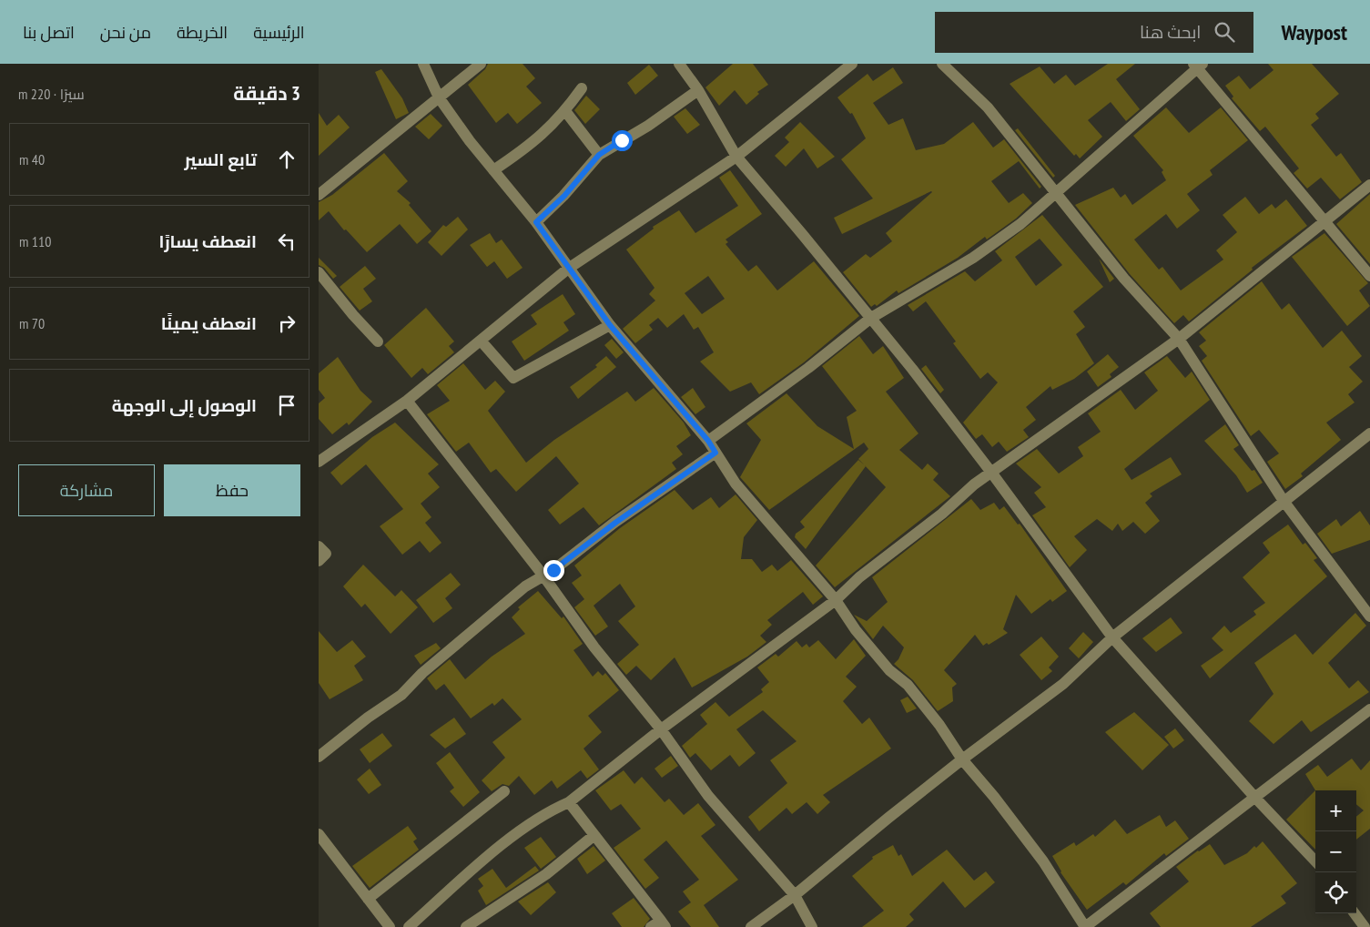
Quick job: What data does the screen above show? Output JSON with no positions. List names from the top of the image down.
{
  "page": {
    "header": "Waypost",
    "search": "ابحث هنا",
    "nav": [
      "الرئيسية",
      "الخريطة",
      "من نحن",
      "اتصل بنا"
    ],
    "heading": ["3 دقيقة", "سيرًا · 220 m"],
    "list": [
      ["تابع السير", "40 m"],
      ["انعطف يسارًا", "110 m"],
      ["انعطف يمينًا", "70 m"],
      "الوصول إلى الوجهة"
    ],
    "buttons": ["حفظ", "مشاركة"],
    "map_buttons": ["+", "−"]
  }
}
